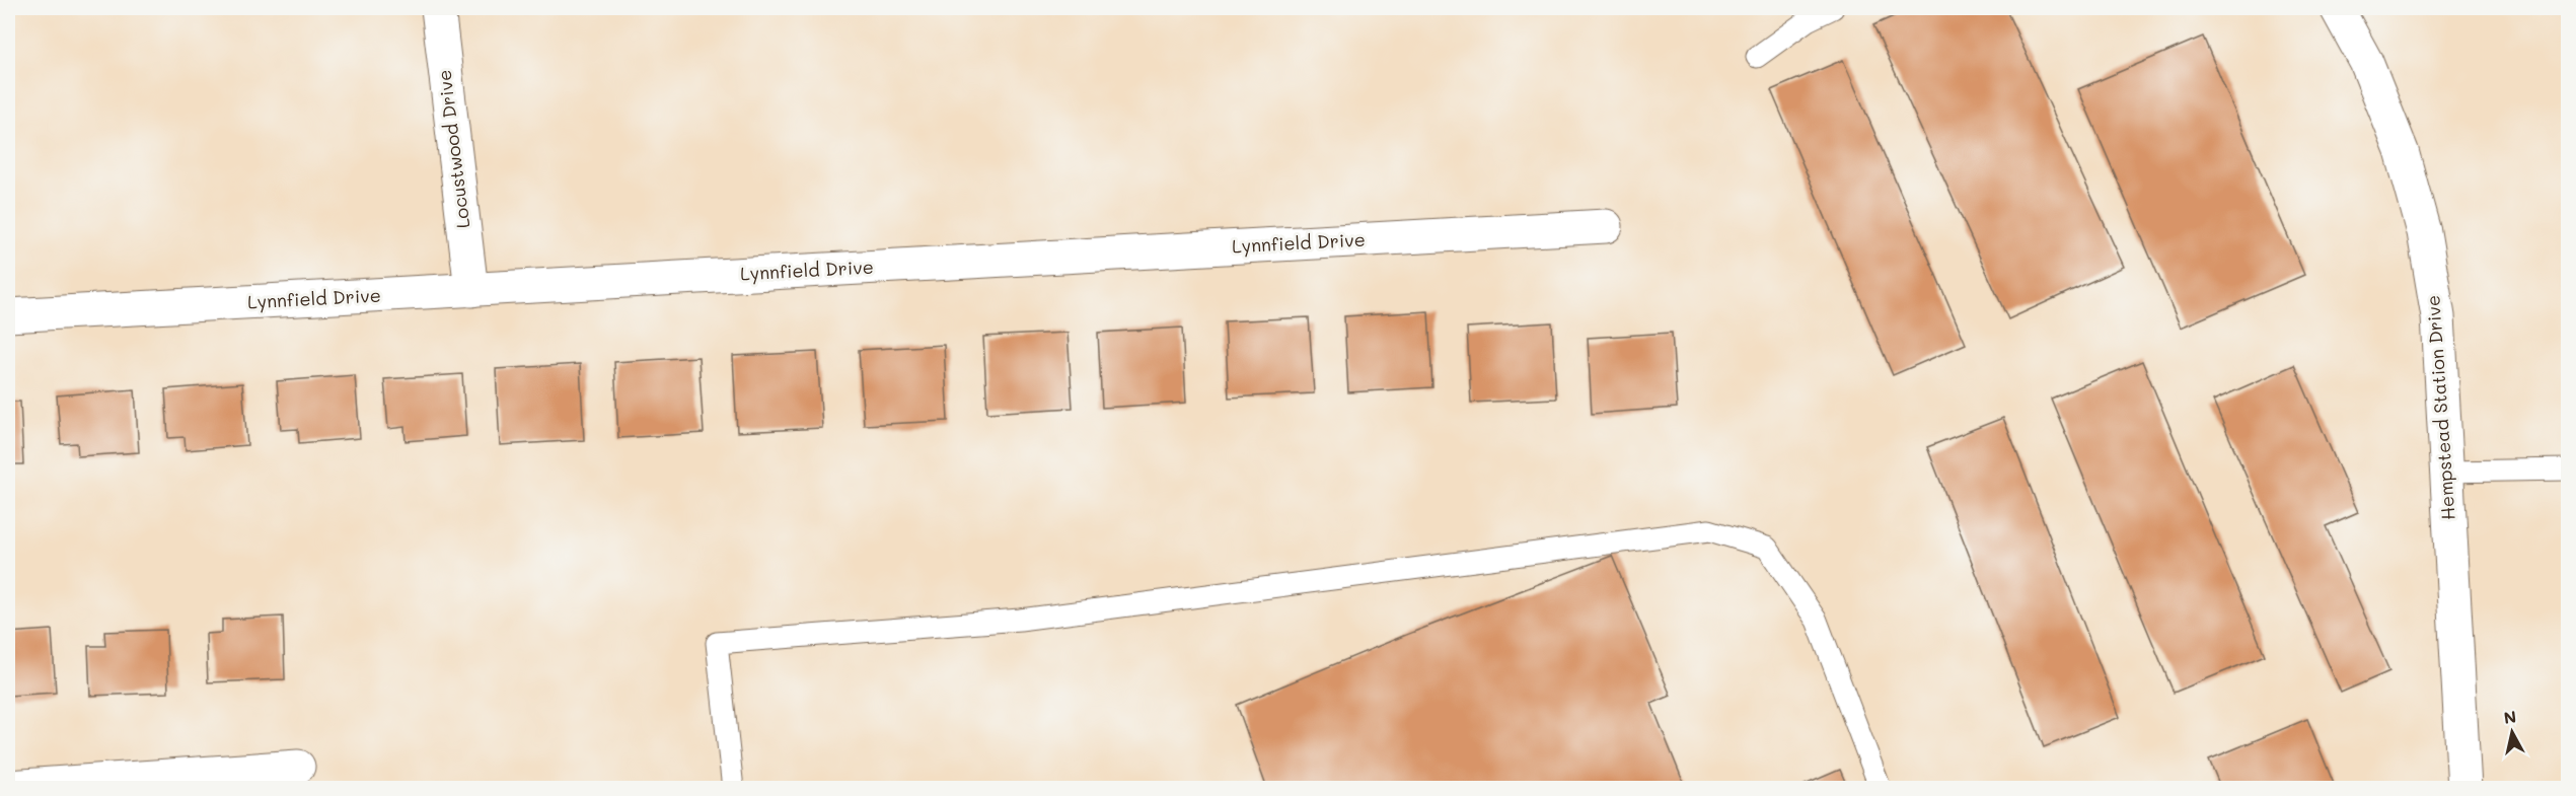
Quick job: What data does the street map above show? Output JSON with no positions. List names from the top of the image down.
{
  "streets": {
    "street": ["Locustwood Drive", "Lynnfield Drive", "Hempstead Station Drive"]
  },
  "crossings": [
    ["Locustwood Drive", "Lynnfield Drive"]
  ],
  "north": "top"
}
